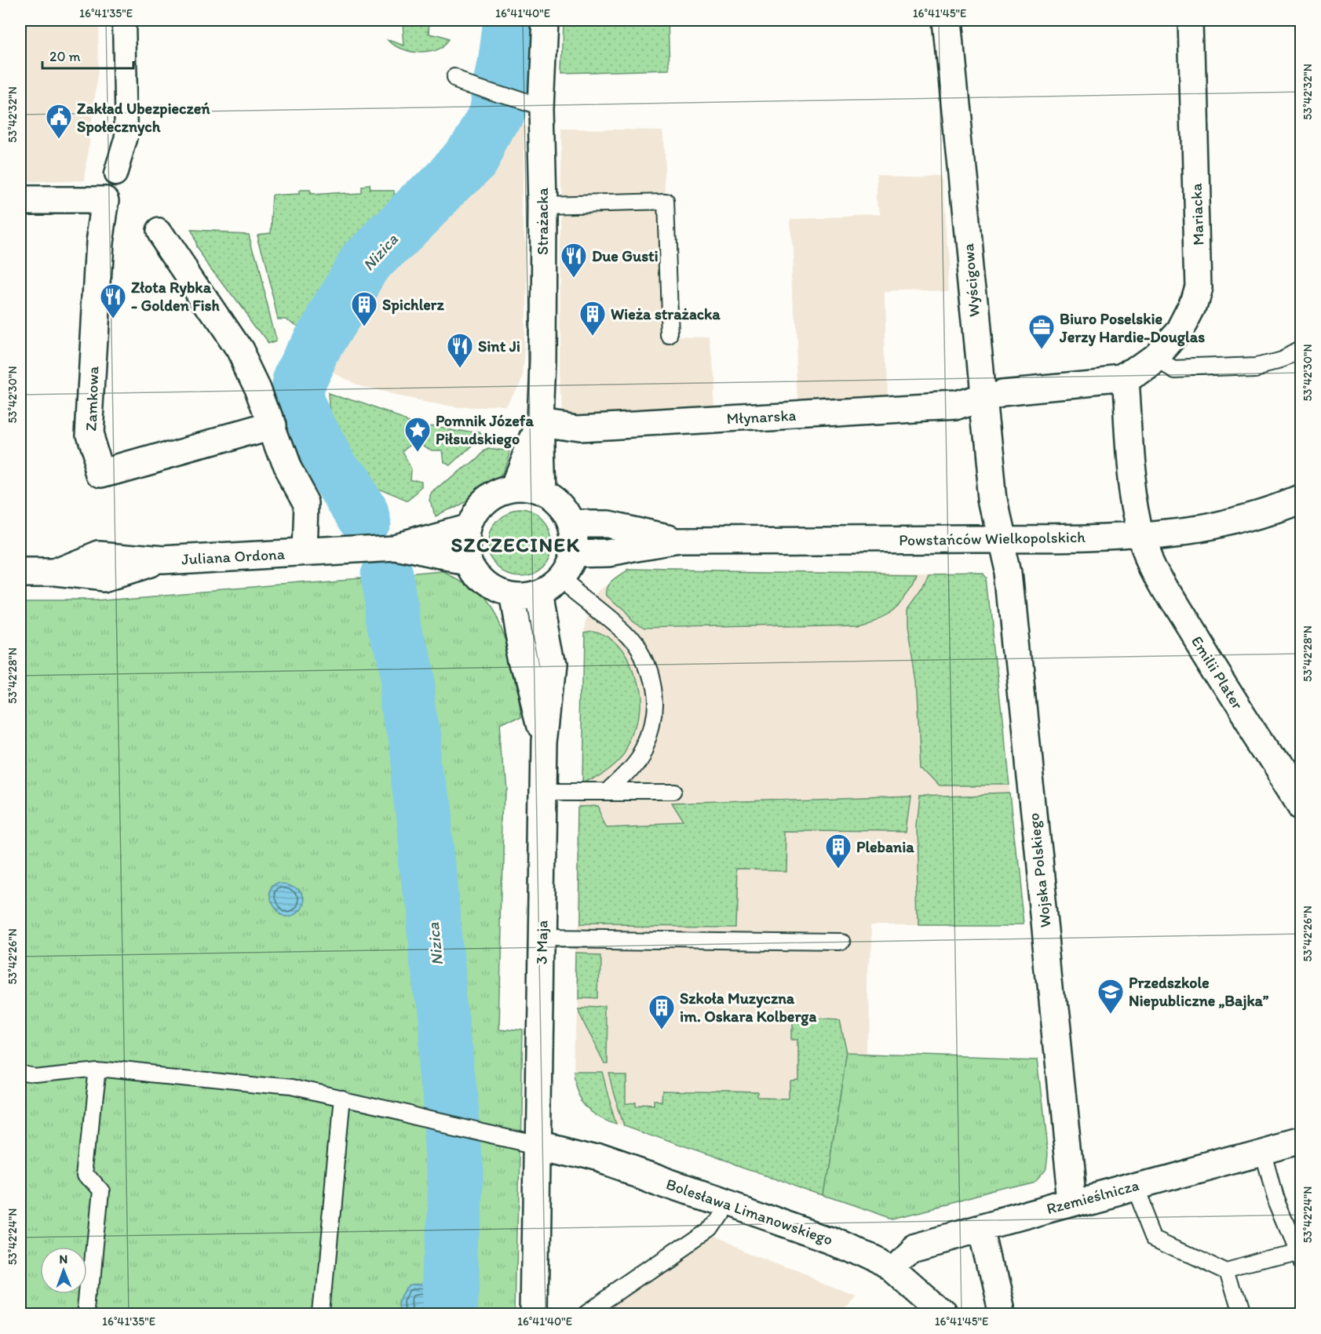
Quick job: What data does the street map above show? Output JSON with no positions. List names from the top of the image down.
{
  "streets": {
    "street": [
      "Mariacka",
      "Strażacka",
      "Wyścigowa",
      "Zamkowa",
      "Młynarska",
      "Powstańców Wielkopolskich",
      "Juliana Ordona",
      "Emilii Plater",
      "Wojska Polskiego",
      "3 Maja",
      "Rzemieślnicza",
      "Bolesława Limanowskiego"
    ]
  },
  "crossings": [
    ["Strażacka", "Młynarska"],
    ["Strażacka", "Powstańców Wielkopolskich"],
    ["Strażacka", "3 Maja"],
    ["Wyścigowa", "Młynarska"],
    ["Wyścigowa", "Powstańców Wielkopolskich"],
    ["Wyścigowa", "Wojska Polskiego"],
    ["Powstańców Wielkopolskich", "Emilii Plater"],
    ["Powstańców Wielkopolskich", "Wojska Polskiego"],
    ["Powstańców Wielkopolskich", "3 Maja"],
    ["Wojska Polskiego", "Rzemieślnicza"],
    ["3 Maja", "Bolesława Limanowskiego"],
    ["Rzemieślnicza", "Bolesława Limanowskiego"]
  ],
  "districts": ["SZCZECINEK"],
  "water": ["Nizica"],
  "places": {
    "public building": ["Zakład Ubezpieczeń Społecznych"],
    "restaurant": ["Due Gusti", "Złota Rybka - Golden Fish", "Sint Ji"],
    "building": [
      "Spichlerz",
      "Wieża strażacka",
      "Plebania",
      "Szkoła Muzyczna im. Oskara Kolberga"
    ],
    "office": ["Biuro Poselskie Jerzy Hardie-Douglas"],
    "place": ["Pomnik Józefa Piłsudskiego"],
    "school or university": ["Przedszkole Niepubliczne „Bajka”"]
  },
  "scale_bar": "20 m",
  "north": "top",
  "coordinates": [
    "16°41'35\"E",
    "16°41'40\"E",
    "16°41'45\"E",
    "53°42'32\"N",
    "53°42'30\"N",
    "53°42'28\"N",
    "53°42'26\"N",
    "53°42'24\"N"
  ]
}
